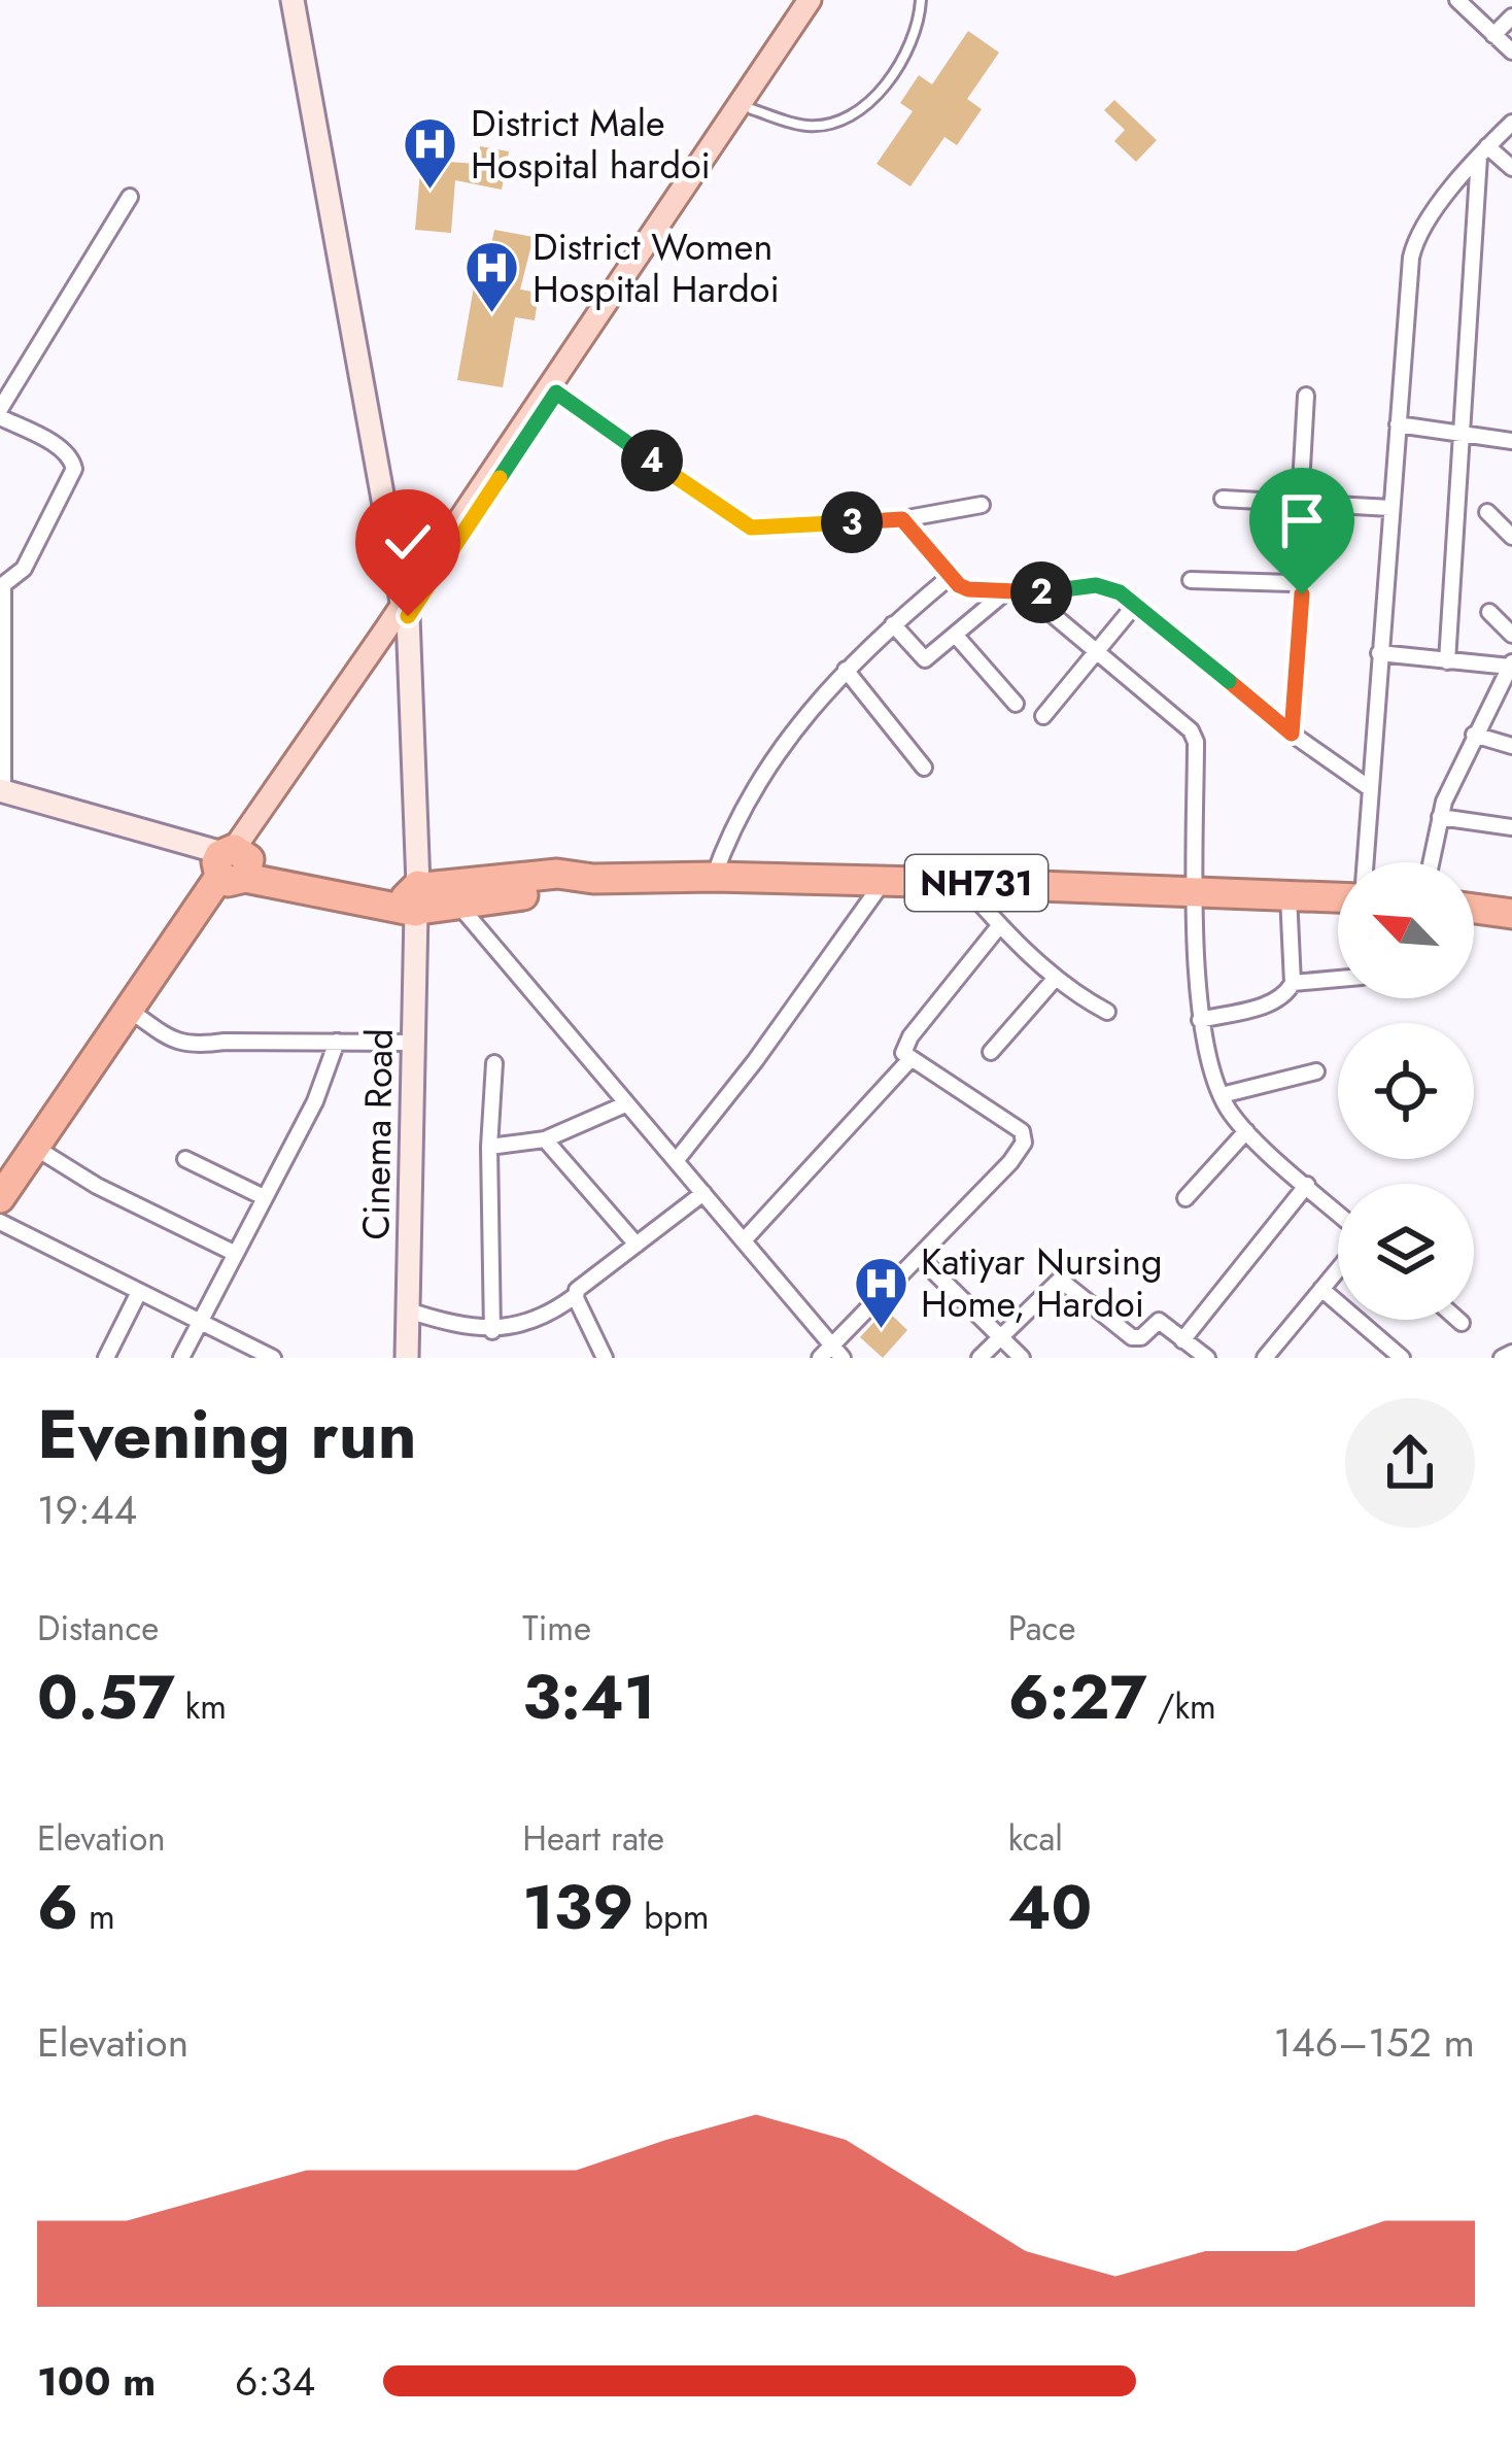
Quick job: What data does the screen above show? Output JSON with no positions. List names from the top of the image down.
{
  "streets": {
    "highway": ["NH731"],
    "street": ["Cinema Road"]
  },
  "crossings": [
    ["NH731", "Cinema Road"]
  ],
  "places": {
    "hospital": ["District Male Hospital hardoi", "District Women Hospital Hardoi", "Katiyar Nursing Home, Hardoi"]
  },
  "north": "top left",
  "page": {
    "pins": ["4", "3", "2"],
    "heading": ["Evening run", "19:44"],
    "stats": [
      ["Distance", "0.57 km"],
      ["Time", "3:41"],
      ["Pace", "6:27 /km"],
      ["Elevation", "6 m"],
      ["Heart rate", "139 bpm"],
      ["kcal", "40"]
    ],
    "chart": ["Elevation", "146–152 m"],
    "list": [
      {
        "name": "100 m",
        "note": "6:34"
      }
    ]
  }
}
